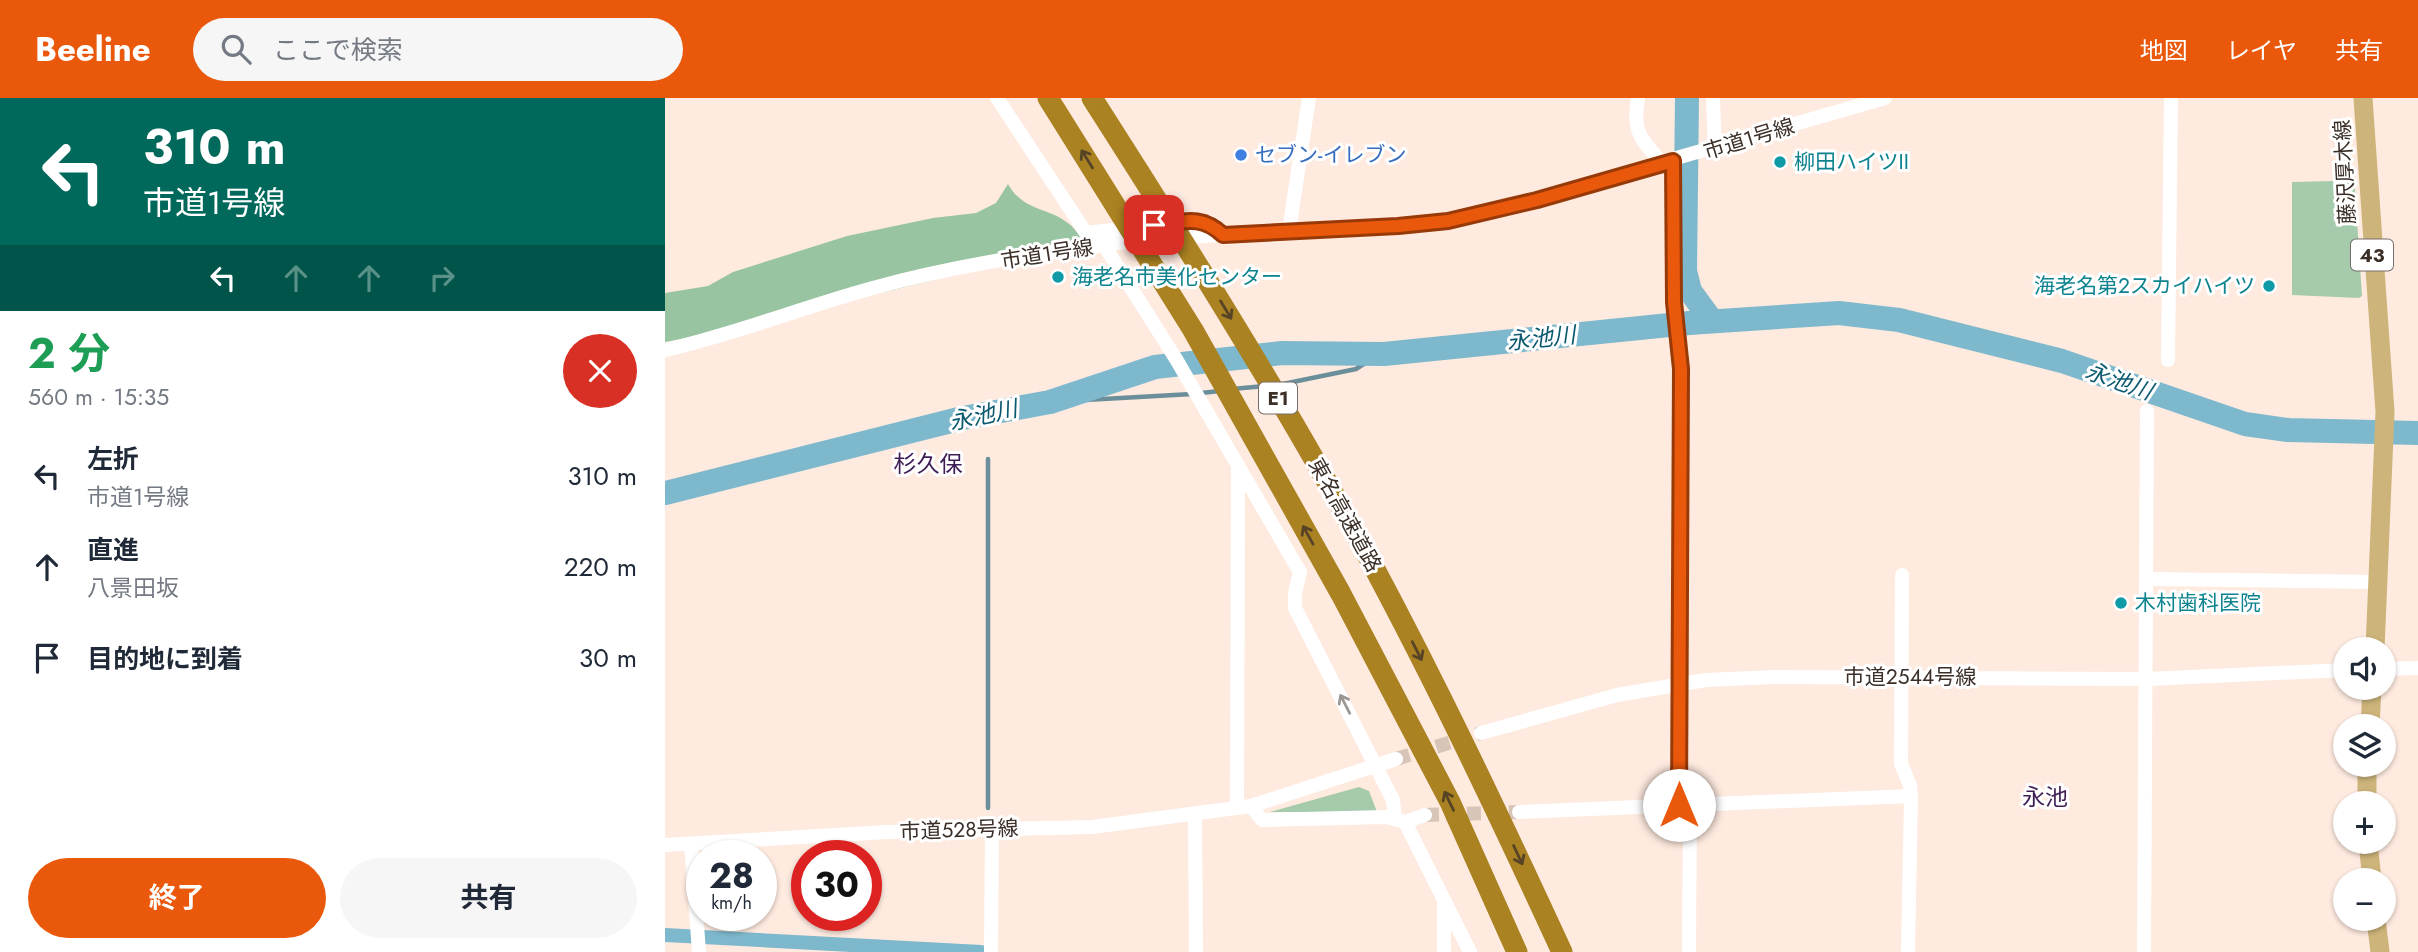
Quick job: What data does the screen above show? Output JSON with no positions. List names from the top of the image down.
{
  "streets": {
    "highway": ["E1", "東名高速道路"],
    "main road": ["藤沢厚木線", "43"],
    "street": ["市道1号線", "市道2544号線", "市道528号線"]
  },
  "crossings": [
    ["藤沢厚木線", "43"]
  ],
  "districts": ["杉久保", "永池"],
  "water": ["永池川"],
  "places": [
    "セブン-イレブン",
    "柳田ハイツII",
    "海老名市美化センター",
    "海老名第2スカイハイツ",
    "木村歯科医院"
  ],
  "page": {
    "header": "Beeline",
    "search": "ここで検索",
    "nav": ["地図", "レイヤ", "共有"],
    "turn": ["310 m", "市道1号線"],
    "heading": ["2 分", "560 m · 15:35"],
    "list": [
      {
        "name": "左折",
        "note": "市道1号線",
        "value": "310 m"
      },
      {
        "name": "直進",
        "note": "八景田坂",
        "value": "220 m"
      },
      {
        "name": "目的地に到着",
        "value": "30 m"
      }
    ],
    "map_buttons": ["+", "−"],
    "speed": "28 km/h",
    "limit": "30",
    "buttons": ["終了", "共有"]
  }
}
